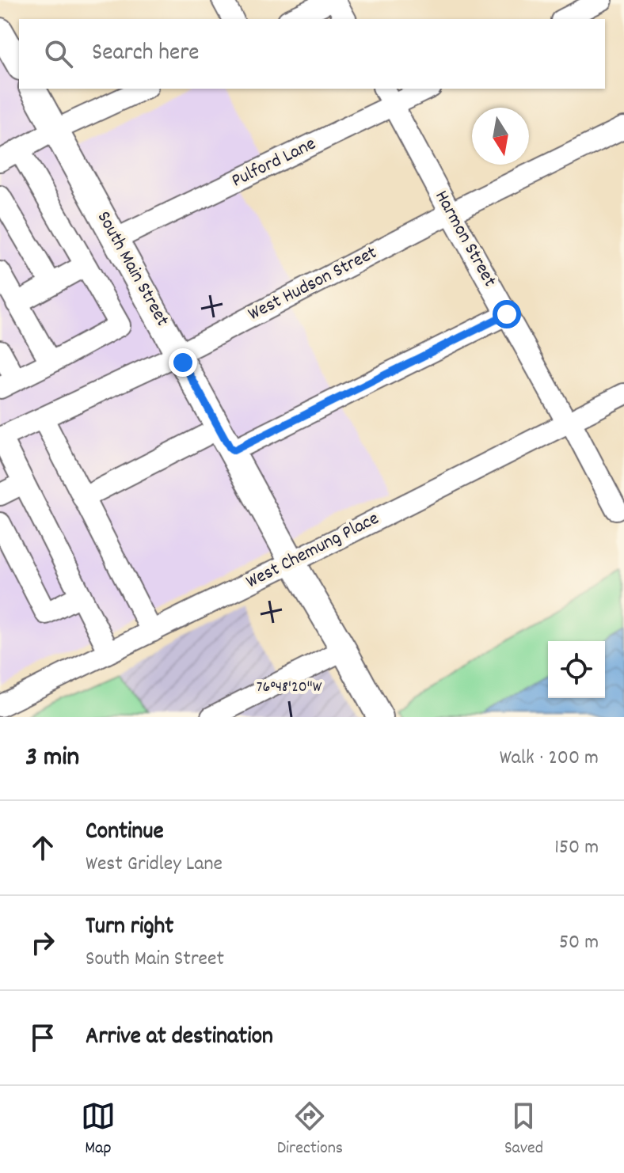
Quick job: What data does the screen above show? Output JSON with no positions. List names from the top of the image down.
{
  "streets": {
    "main road": ["South Main Street"],
    "street": [
      "Pulford Lane",
      "Harmon Street",
      "West Hudson Street",
      "West Chemung Place"
    ]
  },
  "crossings": [
    ["Pulford Lane", "Harmon Street"],
    ["Pulford Lane", "South Main Street"],
    ["Harmon Street", "West Hudson Street"],
    ["Harmon Street", "West Chemung Place"],
    ["South Main Street", "West Hudson Street"],
    ["South Main Street", "West Chemung Place"]
  ],
  "north": "bottom",
  "page": {
    "search": "Search here",
    "heading": ["3 min", "Walk · 200 m"],
    "list": [
      ["Continue", "West Gridley Lane", "150 m"],
      ["Turn right", "South Main Street", "50 m"],
      "Arrive at destination"
    ],
    "nav": ["Map", "Directions", "Saved"]
  },
  "coordinates": ["76°48'20\"W"]
}
